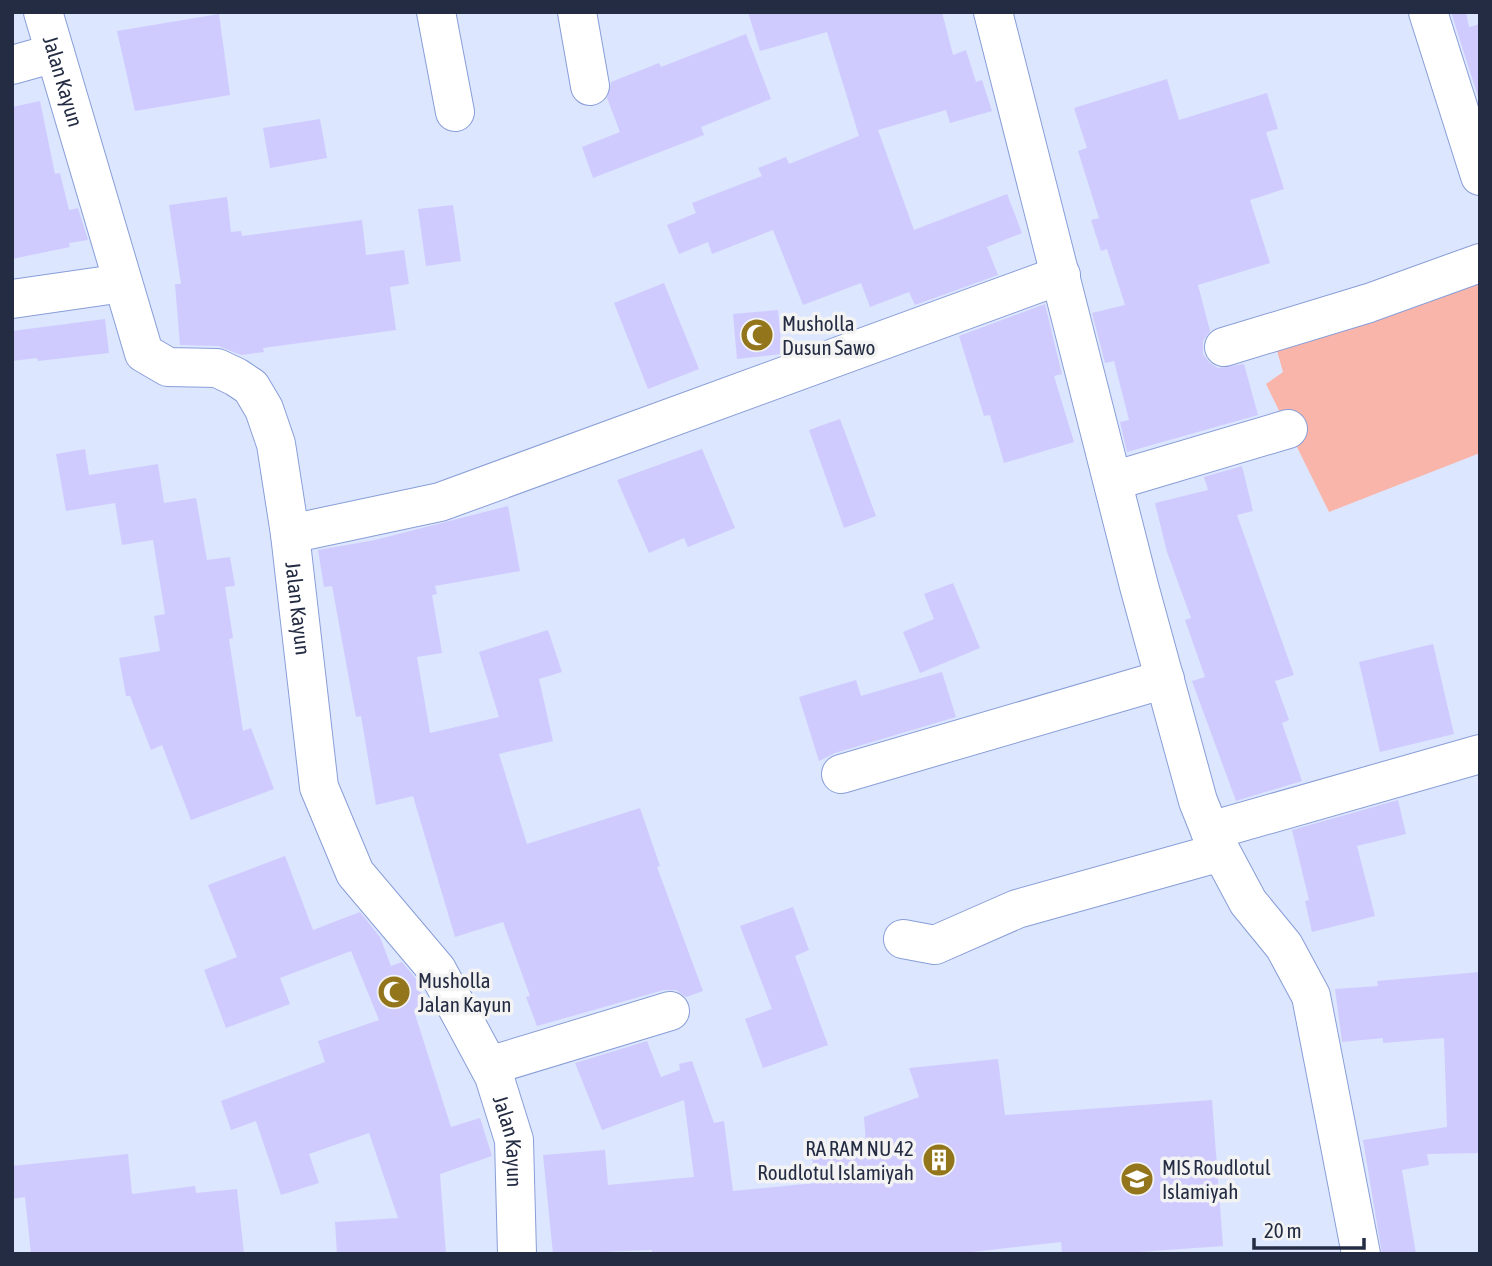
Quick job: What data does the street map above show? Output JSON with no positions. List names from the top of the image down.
{
  "streets": {
    "street": ["Jalan Kayun"]
  },
  "places": {
    "mosque": ["Musholla Dusun Sawo", "Musholla Jalan Kayun"],
    "building": ["RA RAM NU 42 Roudlotul Islamiyah"],
    "school or university": ["MIS Roudlotul Islamiyah"]
  },
  "scale_bar": "20 m"
}
